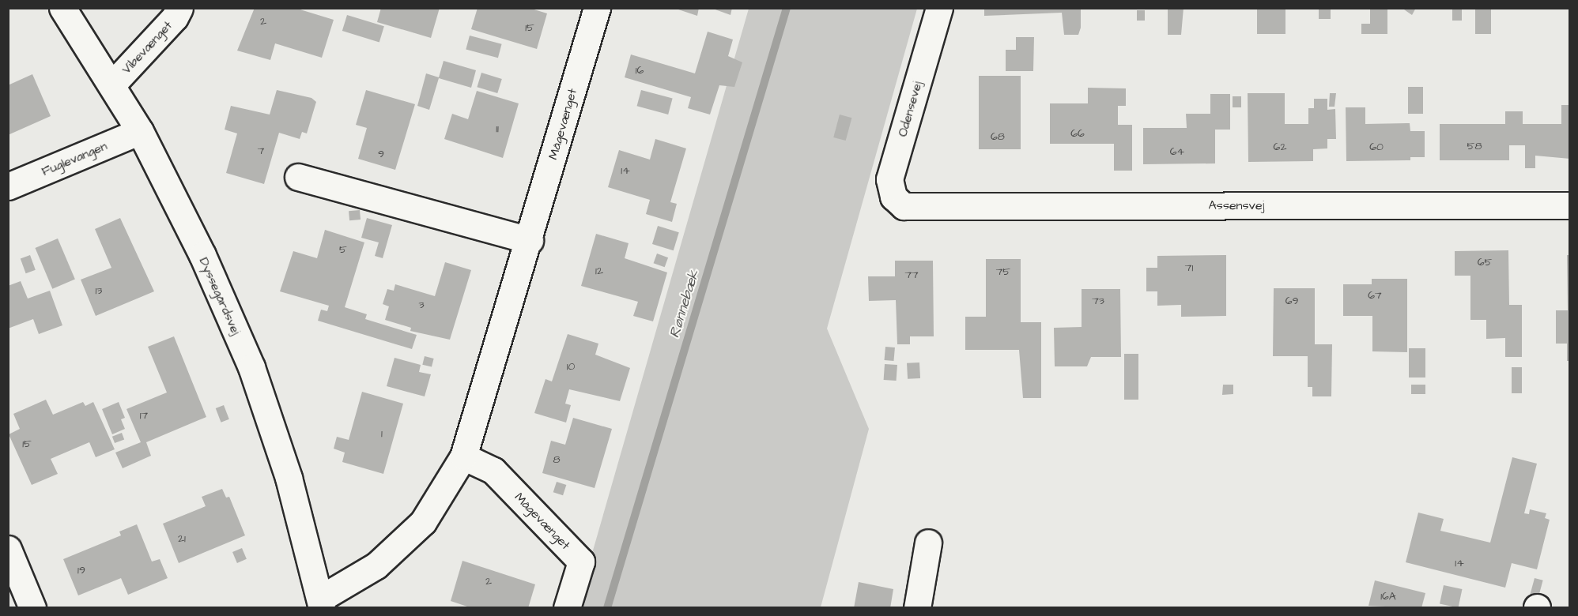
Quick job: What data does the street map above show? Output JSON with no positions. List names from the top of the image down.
{
  "streets": {
    "street": [
      "Vibevænget",
      "Odensevej",
      "Mågevænget",
      "Fuglevangen",
      "Assensvej",
      "Dyssegårdsvej"
    ]
  },
  "crossings": [
    ["Vibevænget", "Dyssegårdsvej"],
    ["Odensevej", "Assensvej"],
    ["Mågevænget", "Dyssegårdsvej"],
    ["Fuglevangen", "Dyssegårdsvej"]
  ],
  "water": ["Rønnebæk"],
  "house_numbers": [
    "2",
    "15",
    "16",
    "11",
    "66",
    "68",
    "58",
    "62",
    "60",
    "7",
    "64",
    "9",
    "14",
    "5",
    "65",
    "71",
    "12",
    "75",
    "77",
    "13",
    "67",
    "73",
    "69",
    "3",
    "10",
    "17",
    "1",
    "15",
    "8",
    "21",
    "14",
    "19",
    "2",
    "16A"
  ]
}
